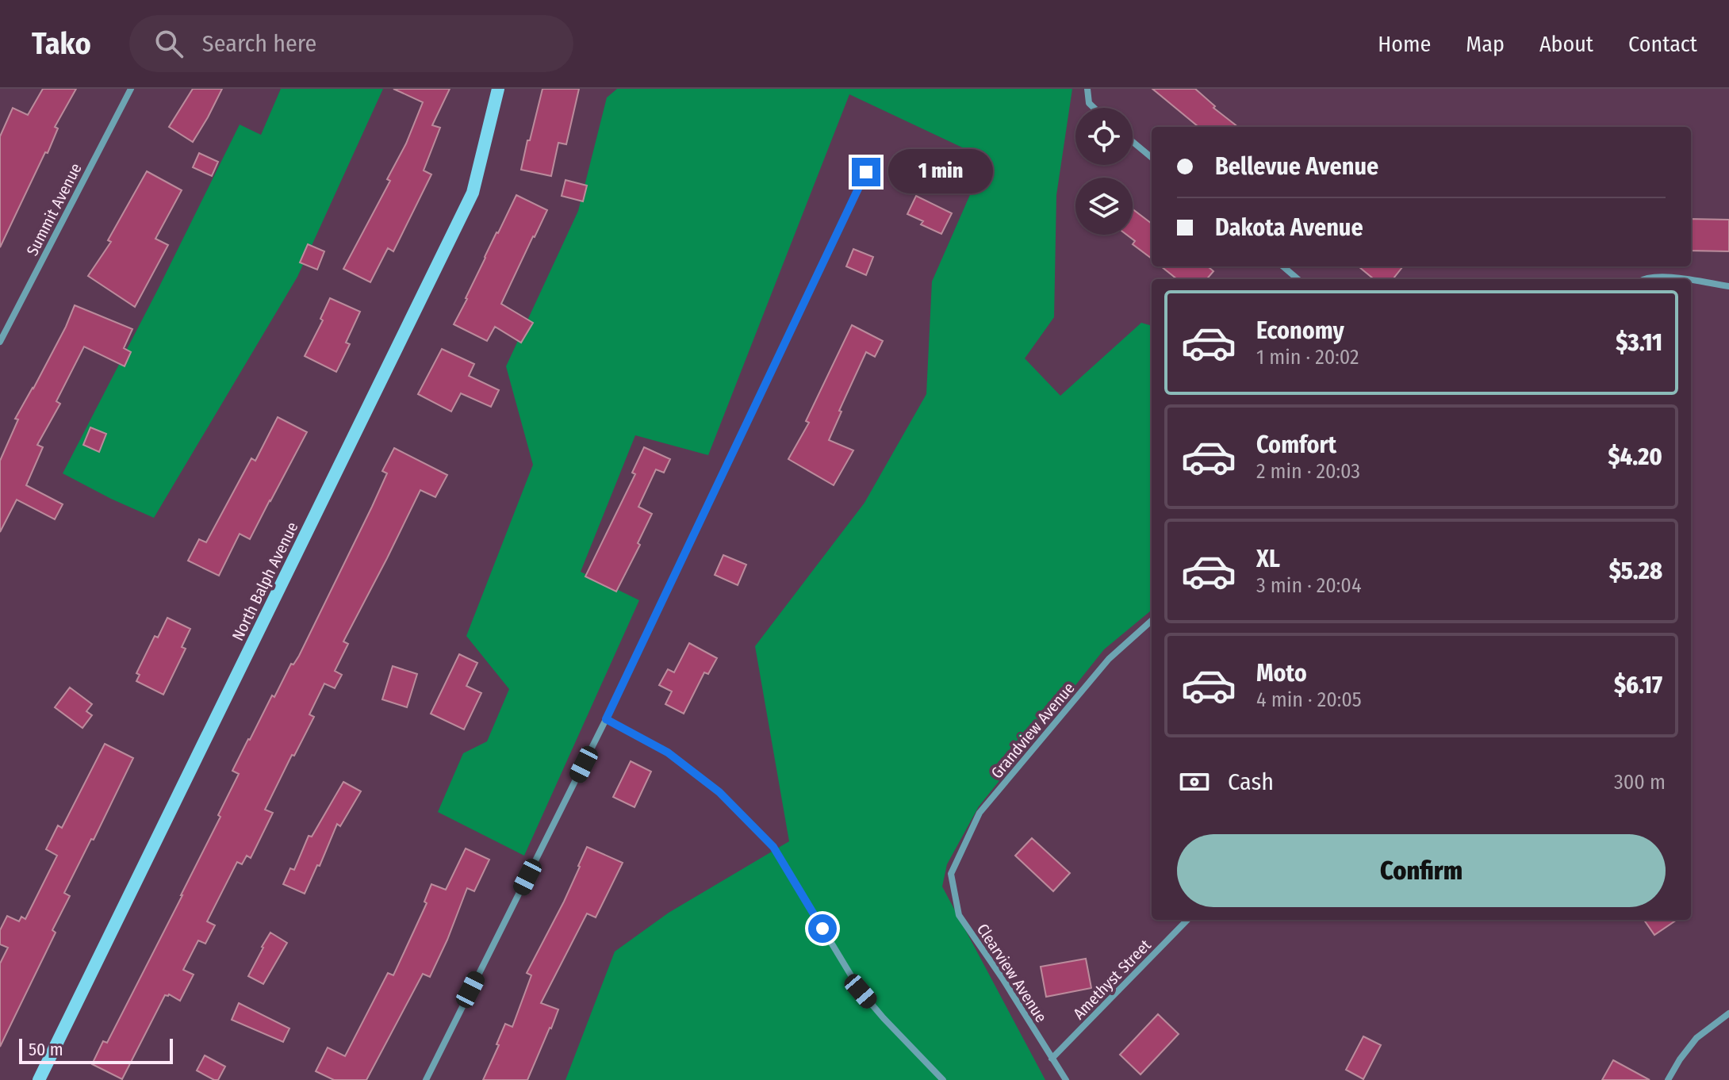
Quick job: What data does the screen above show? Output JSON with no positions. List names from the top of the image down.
{
  "streets": {
    "street": [
      "Summit Avenue",
      "North Balph Avenue",
      "Grandview Avenue",
      "Clearview Avenue",
      "Amethyst Street"
    ]
  },
  "crossings": [
    ["Grandview Avenue", "Clearview Avenue"],
    ["Clearview Avenue", "Amethyst Street"]
  ],
  "scale_bar": "50 m",
  "page": {
    "header": "Tako",
    "search": "Search here",
    "nav": [
      "Home",
      "Map",
      "About",
      "Contact"
    ],
    "banner": ["Bellevue Avenue", "Dakota Avenue"],
    "bubble": "1 min",
    "list": [
      {
        "name": "Economy",
        "note": "1 min · 20:02",
        "value": "$3.11"
      },
      {
        "name": "Comfort",
        "note": "2 min · 20:03",
        "value": "$4.20"
      },
      {
        "name": "XL",
        "note": "3 min · 20:04",
        "value": "$5.28"
      },
      {
        "name": "Moto",
        "note": "4 min · 20:05",
        "value": "$6.17"
      }
    ],
    "pay": ["Cash", "300 m"],
    "buttons": "Confirm",
    "scale": "50 m"
  }
}
